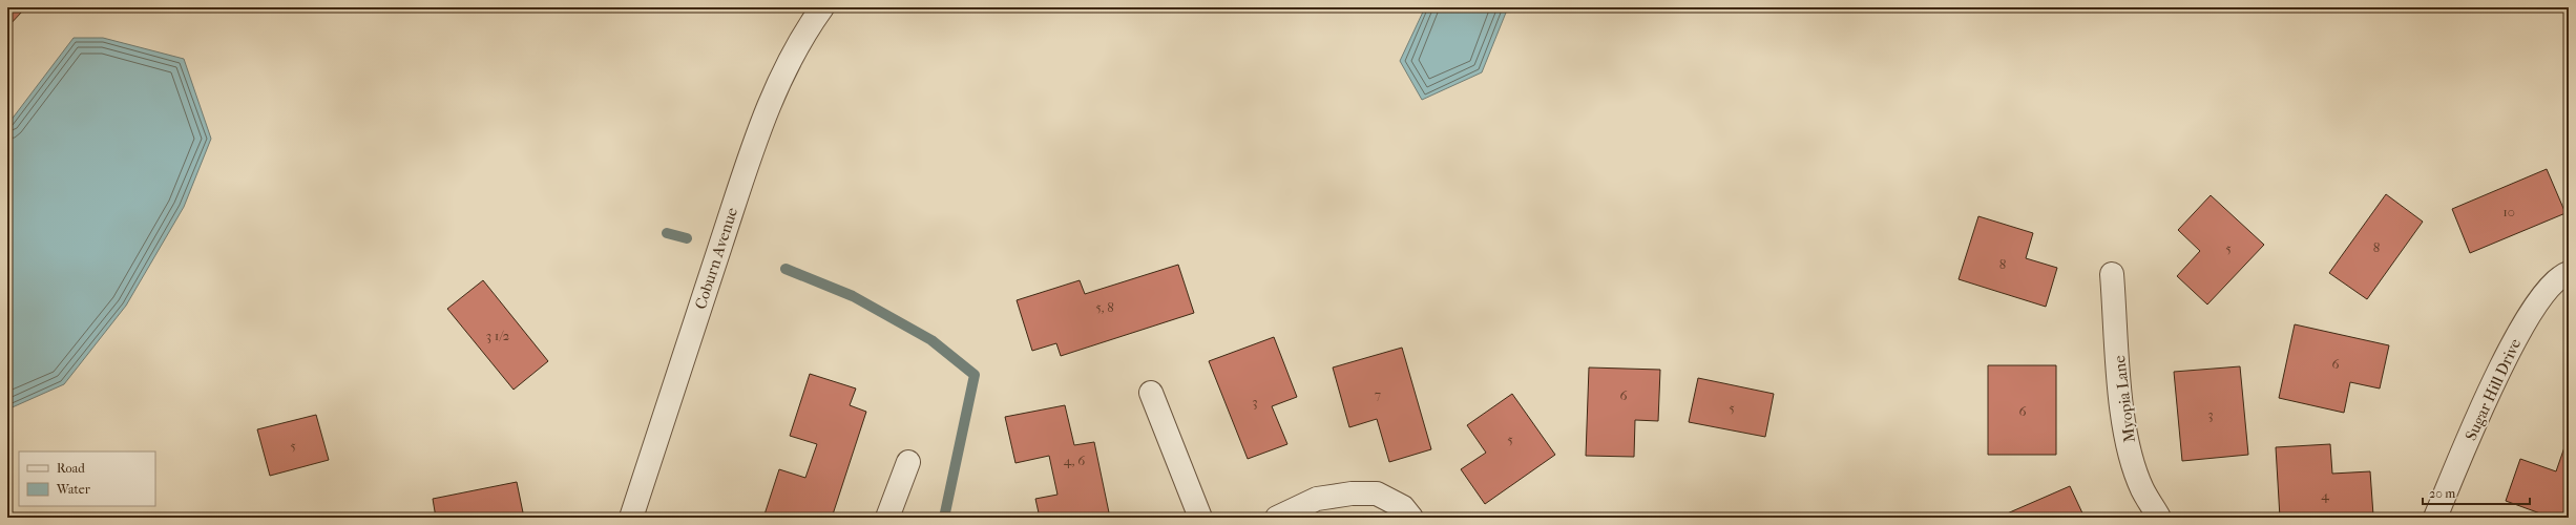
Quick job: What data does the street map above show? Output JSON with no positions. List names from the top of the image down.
{
  "streets": {
    "street": ["Coburn Avenue", "Sugar Hill Drive", "Myopia Lane"]
  },
  "house_numbers": [
    "10",
    "8",
    "5",
    "8",
    "5, 8",
    "3 1/2",
    "6",
    "7",
    "6",
    "3",
    "5",
    "6",
    "3",
    "5",
    "5",
    "4, 6",
    "4"
  ],
  "legend": ["Road", "Water"],
  "scale_bar": "20 m"
}
